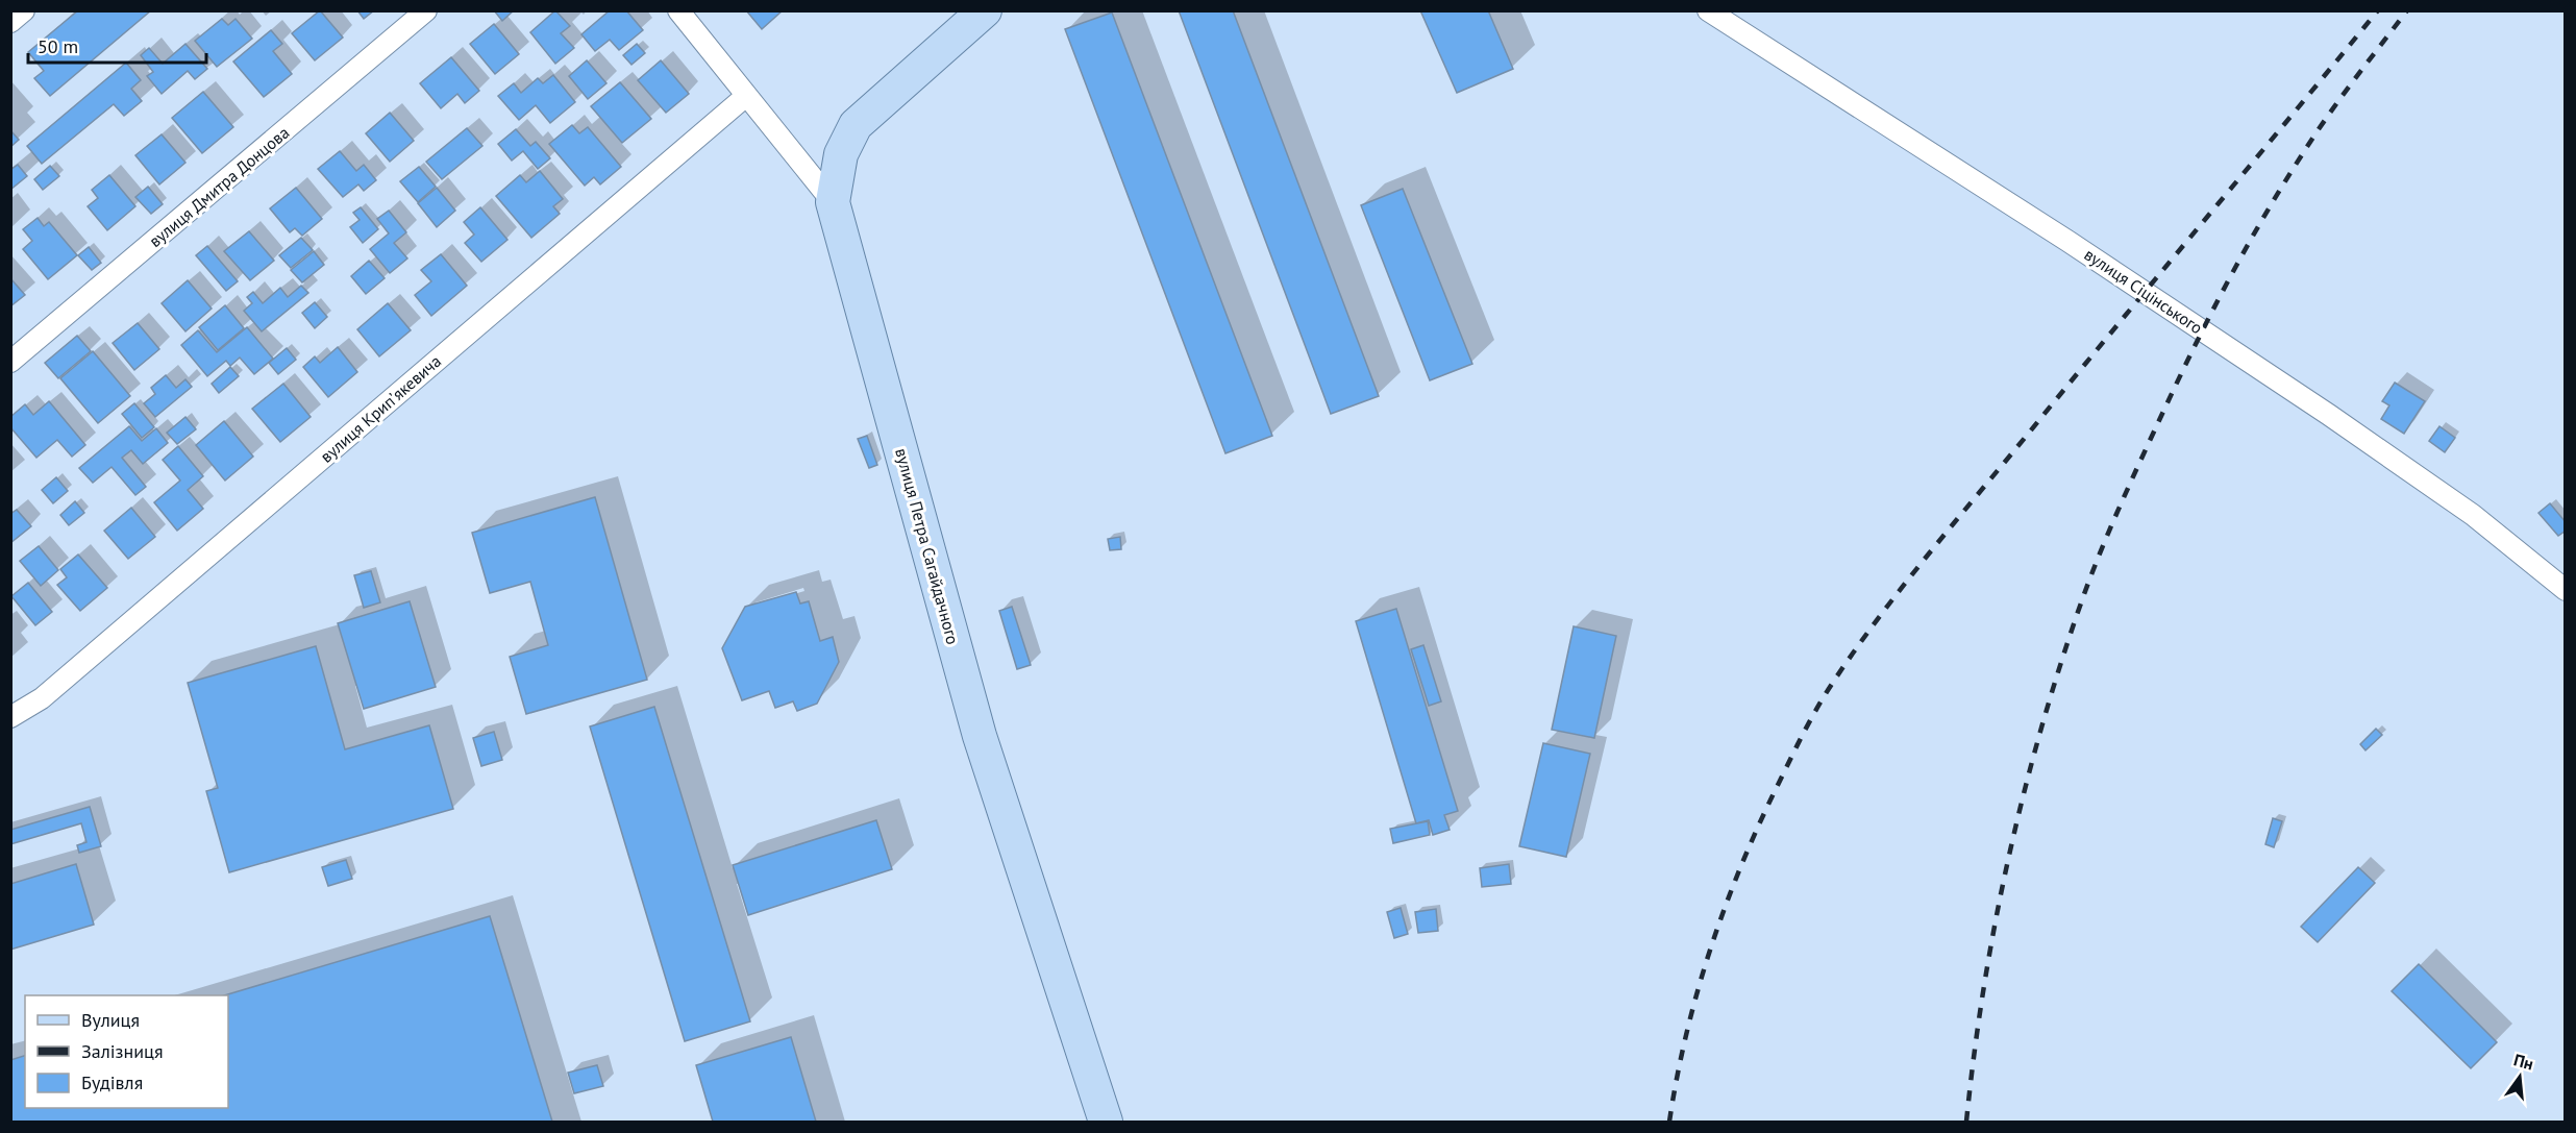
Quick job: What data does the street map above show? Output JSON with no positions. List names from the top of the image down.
{
  "streets": {
    "main road": ["вулиця Петра Сагайдачного"],
    "street": ["вулиця Дмитра Донцова", "вулиця Сіцінського", "вулиця Крипʼякевича"]
  },
  "crossings": [
    ["вулиця Крипʼякевича", "вулиця Петра Сагайдачного"]
  ],
  "legend": ["Вулиця", "Залізниця", "Будівля"],
  "scale_bar": "50 m",
  "north": "top"
}
